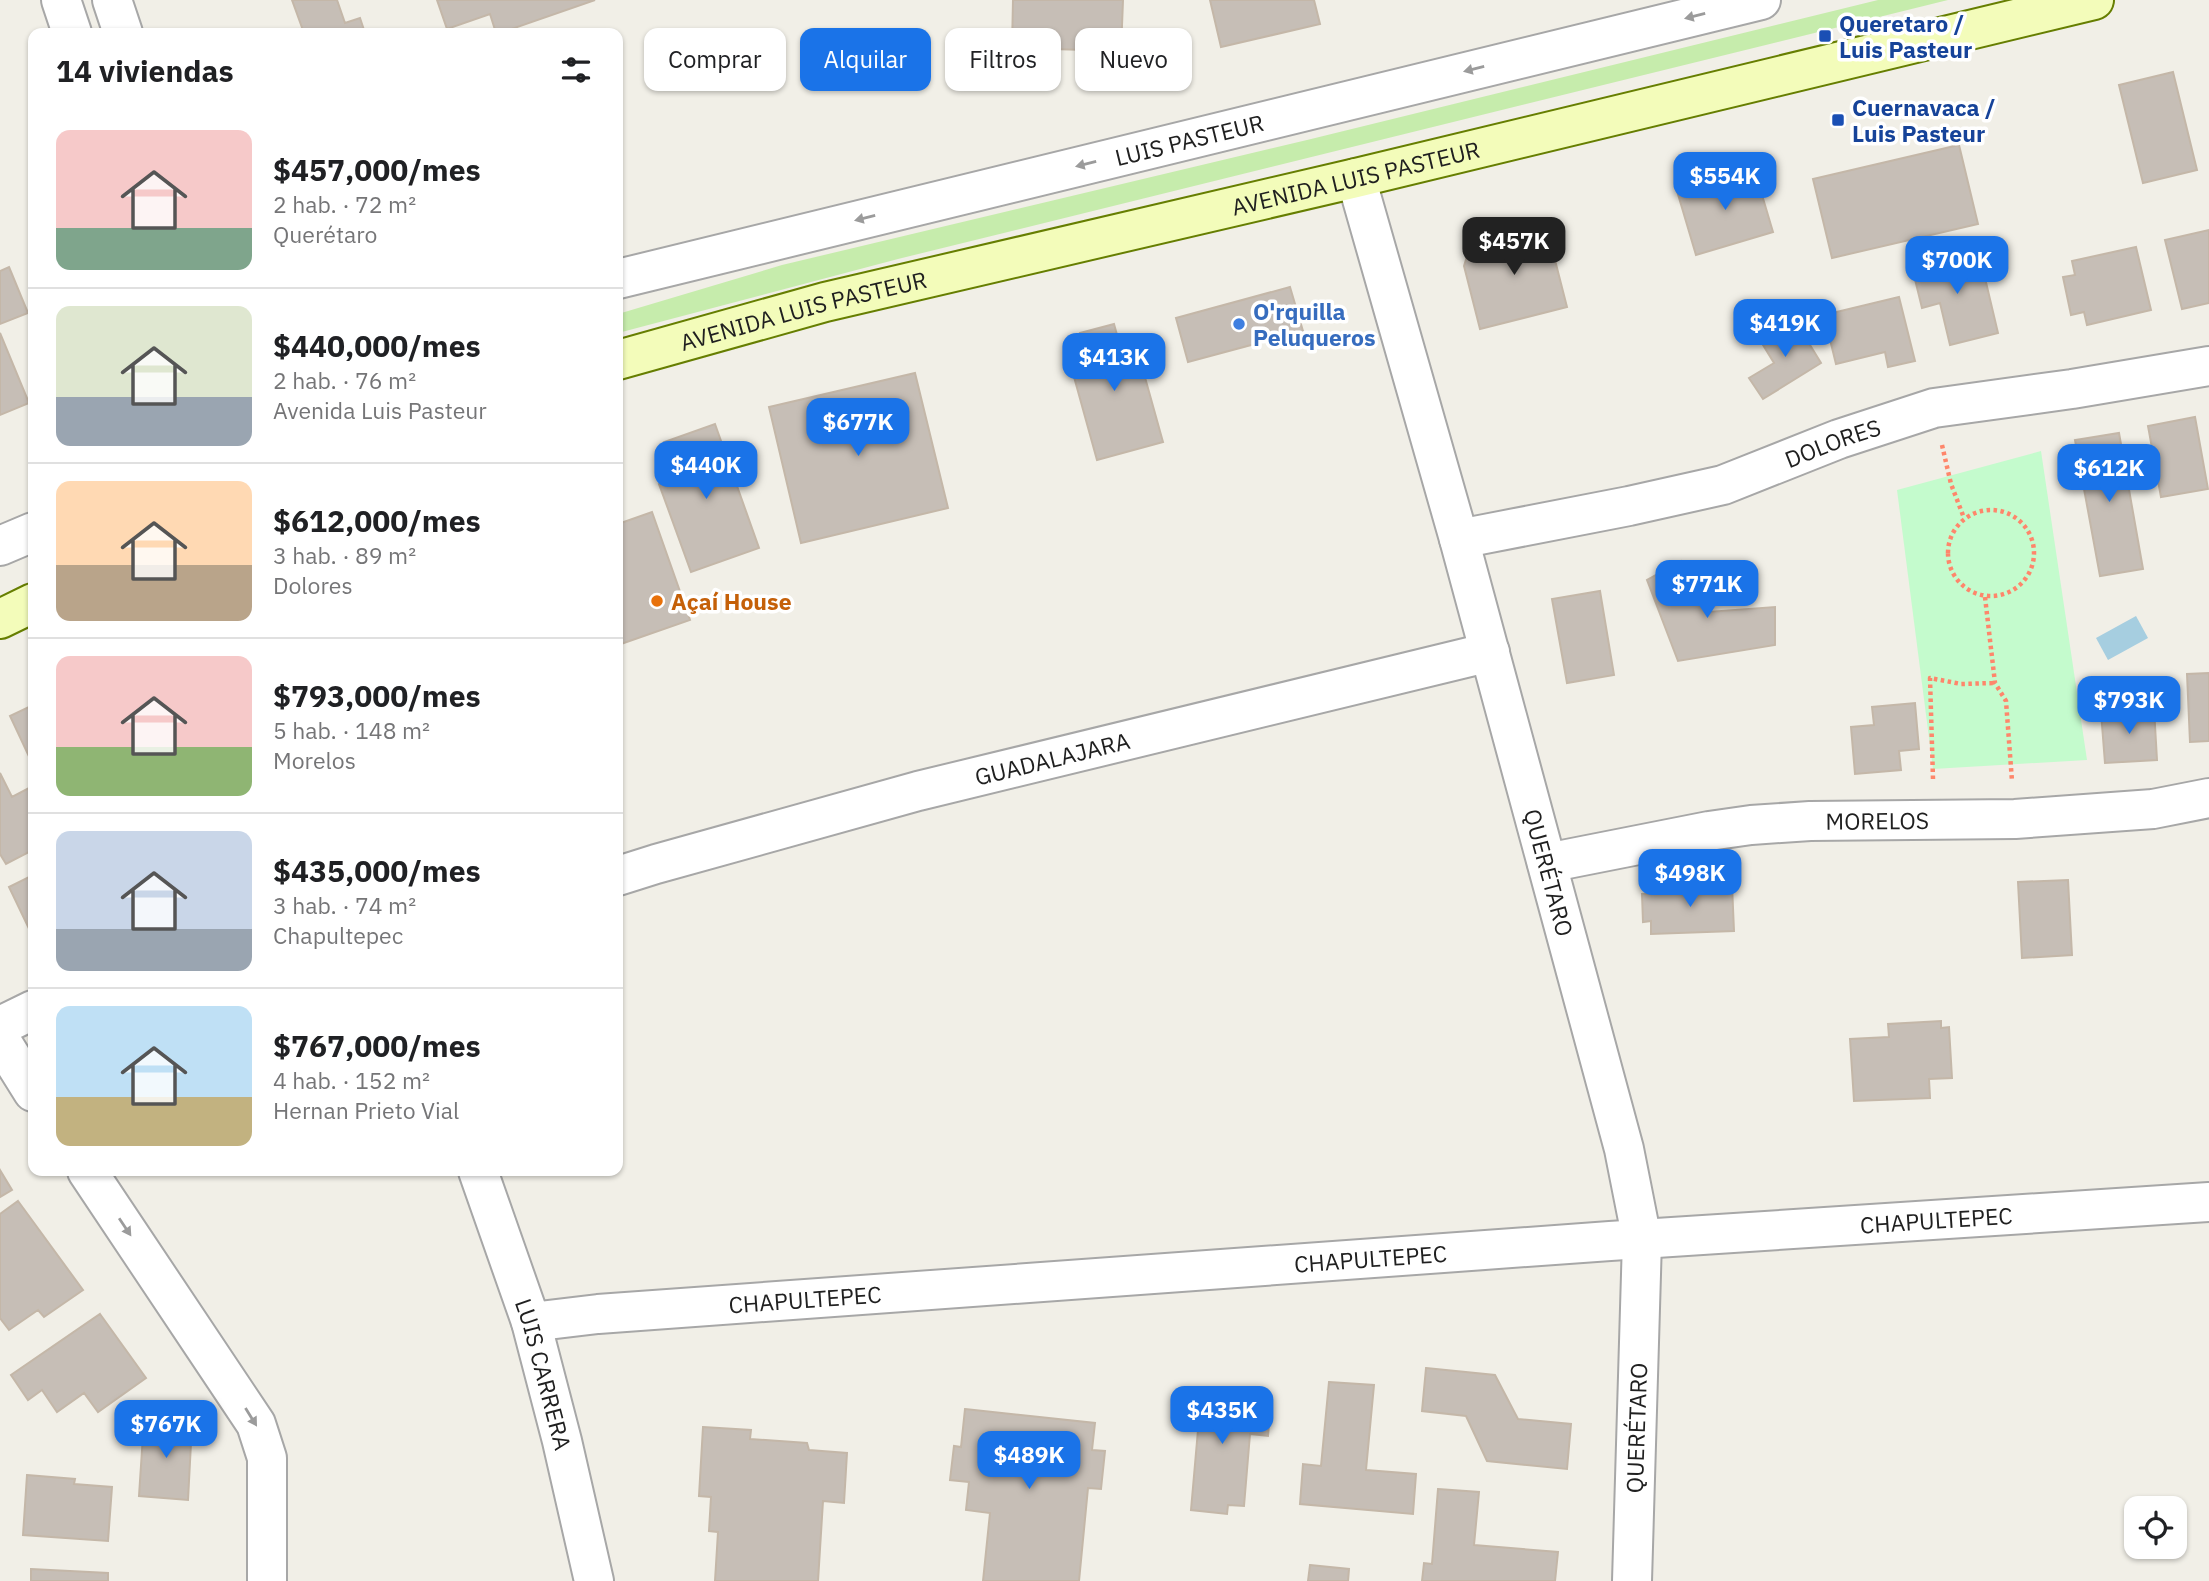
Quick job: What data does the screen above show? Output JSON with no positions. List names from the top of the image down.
{
  "streets": {
    "main road": ["AVENIDA LUIS PASTEUR"],
    "street": [
      "LUIS PASTEUR",
      "DOLORES",
      "GUADALAJARA",
      "MORELOS",
      "QUERÉTARO",
      "CHAPULTEPEC",
      "LUIS CARRERA"
    ]
  },
  "crossings": [
    ["AVENIDA LUIS PASTEUR", "QUERÉTARO"],
    ["DOLORES", "QUERÉTARO"],
    ["GUADALAJARA", "QUERÉTARO"],
    ["MORELOS", "QUERÉTARO"],
    ["QUERÉTARO", "CHAPULTEPEC"],
    ["CHAPULTEPEC", "LUIS CARRERA"]
  ],
  "one_way": ["LUIS PASTEUR"],
  "places": {
    "transit": ["Queretaro / Luis Pasteur", "Cuernavaca / Luis Pasteur"],
    "other": ["O'rquilla Peluqueros", "Açaí House"]
  },
  "page": {
    "chip": [
      "Comprar",
      "Alquilar",
      "Filtros",
      "Nuevo"
    ],
    "heading": "14 viviendas",
    "list": [
      {
        "name": "$457,000/mes",
        "note": "2 hab. · 72 m² · Querétaro"
      },
      {
        "name": "$440,000/mes",
        "note": "2 hab. · 76 m² · Avenida Luis Pasteur"
      },
      {
        "name": "$612,000/mes",
        "note": "3 hab. · 89 m² · Dolores"
      },
      {
        "name": "$793,000/mes",
        "note": "5 hab. · 148 m² · Morelos"
      },
      {
        "name": "$435,000/mes",
        "note": "3 hab. · 74 m² · Chapultepec"
      },
      {
        "name": "$767,000/mes",
        "note": "4 hab. · 152 m² · Hernan Prieto Vial"
      }
    ],
    "price": [
      "$554K",
      "$457K",
      "$700K",
      "$419K",
      "$413K",
      "$677K",
      "$440K",
      "$612K",
      "$771K",
      "$793K",
      "$498K",
      "$435K",
      "$767K",
      "$489K"
    ]
  }
}
